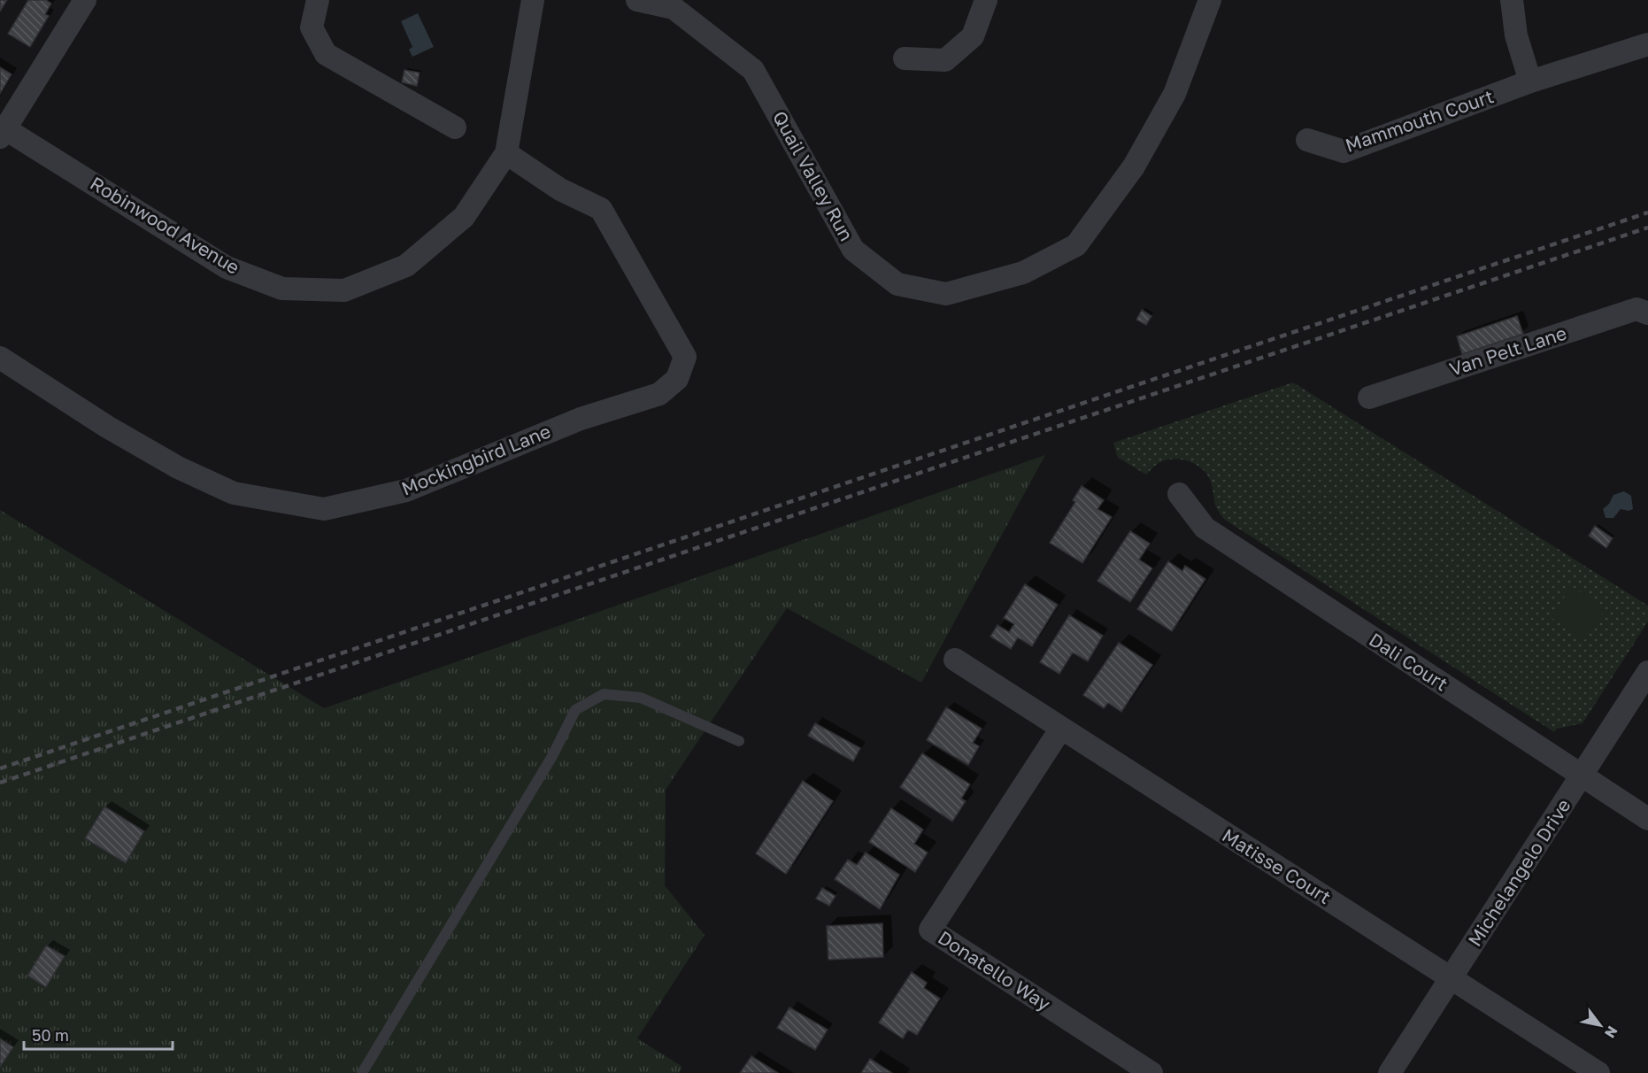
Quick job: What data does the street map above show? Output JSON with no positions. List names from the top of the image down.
{
  "streets": {
    "street": [
      "Mammouth Court",
      "Quail Valley Run",
      "Robinwood Avenue",
      "Van Pelt Lane",
      "Mockingbird Lane",
      "Dali Court",
      "Matisse Court",
      "Michelangelo Drive",
      "Donatello Way"
    ]
  },
  "crossings": [
    ["Robinwood Avenue", "Mockingbird Lane"],
    ["Dali Court", "Michelangelo Drive"],
    ["Matisse Court", "Michelangelo Drive"],
    ["Matisse Court", "Donatello Way"]
  ],
  "scale_bar": "50 m",
  "north": "bottom right"
}
